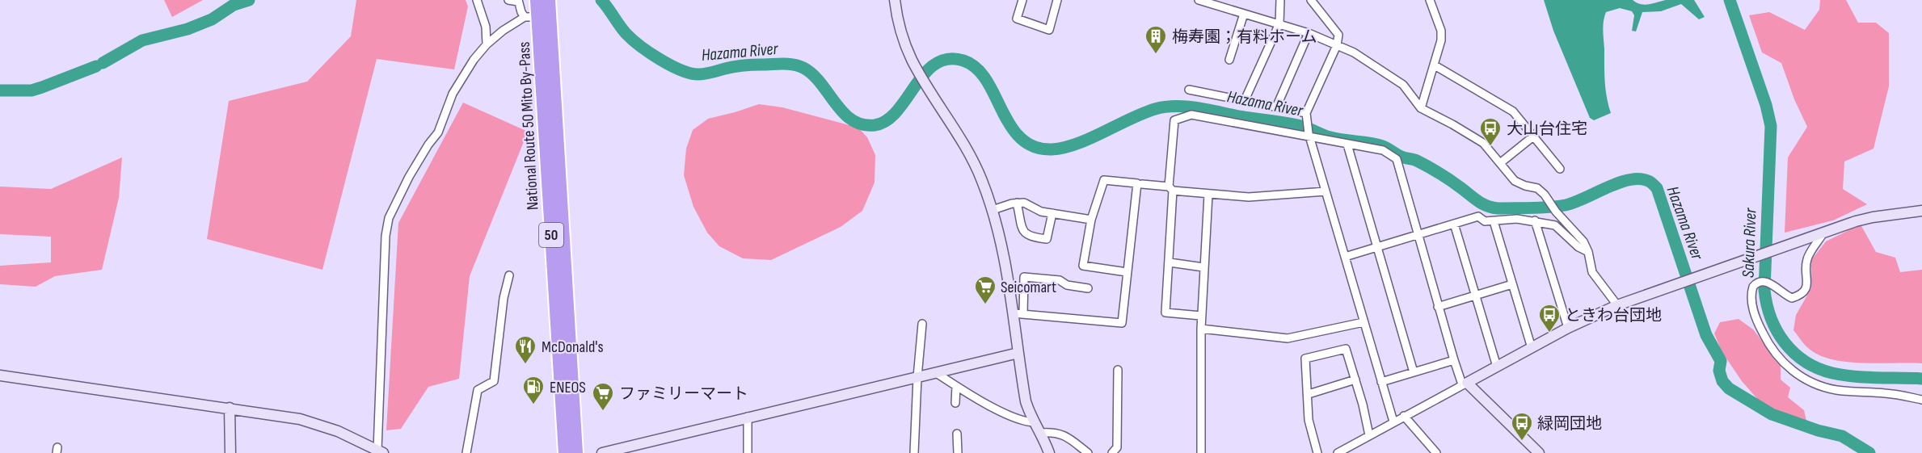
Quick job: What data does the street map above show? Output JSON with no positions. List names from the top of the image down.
{
  "streets": {
    "highway": ["National Route 50 Mito By-Pass", "50"]
  },
  "water": ["Hazama River", "Sakura River"],
  "places": {
    "building": ["梅寿園；有料ホーム"],
    "bus stop": ["大山台住宅", "ときわ台団地", "緑岡団地"],
    "supermarket": ["Seicomart", "ファミリーマート"],
    "restaurant": ["McDonald's"],
    "fuel station": ["ENEOS"]
  }
}
